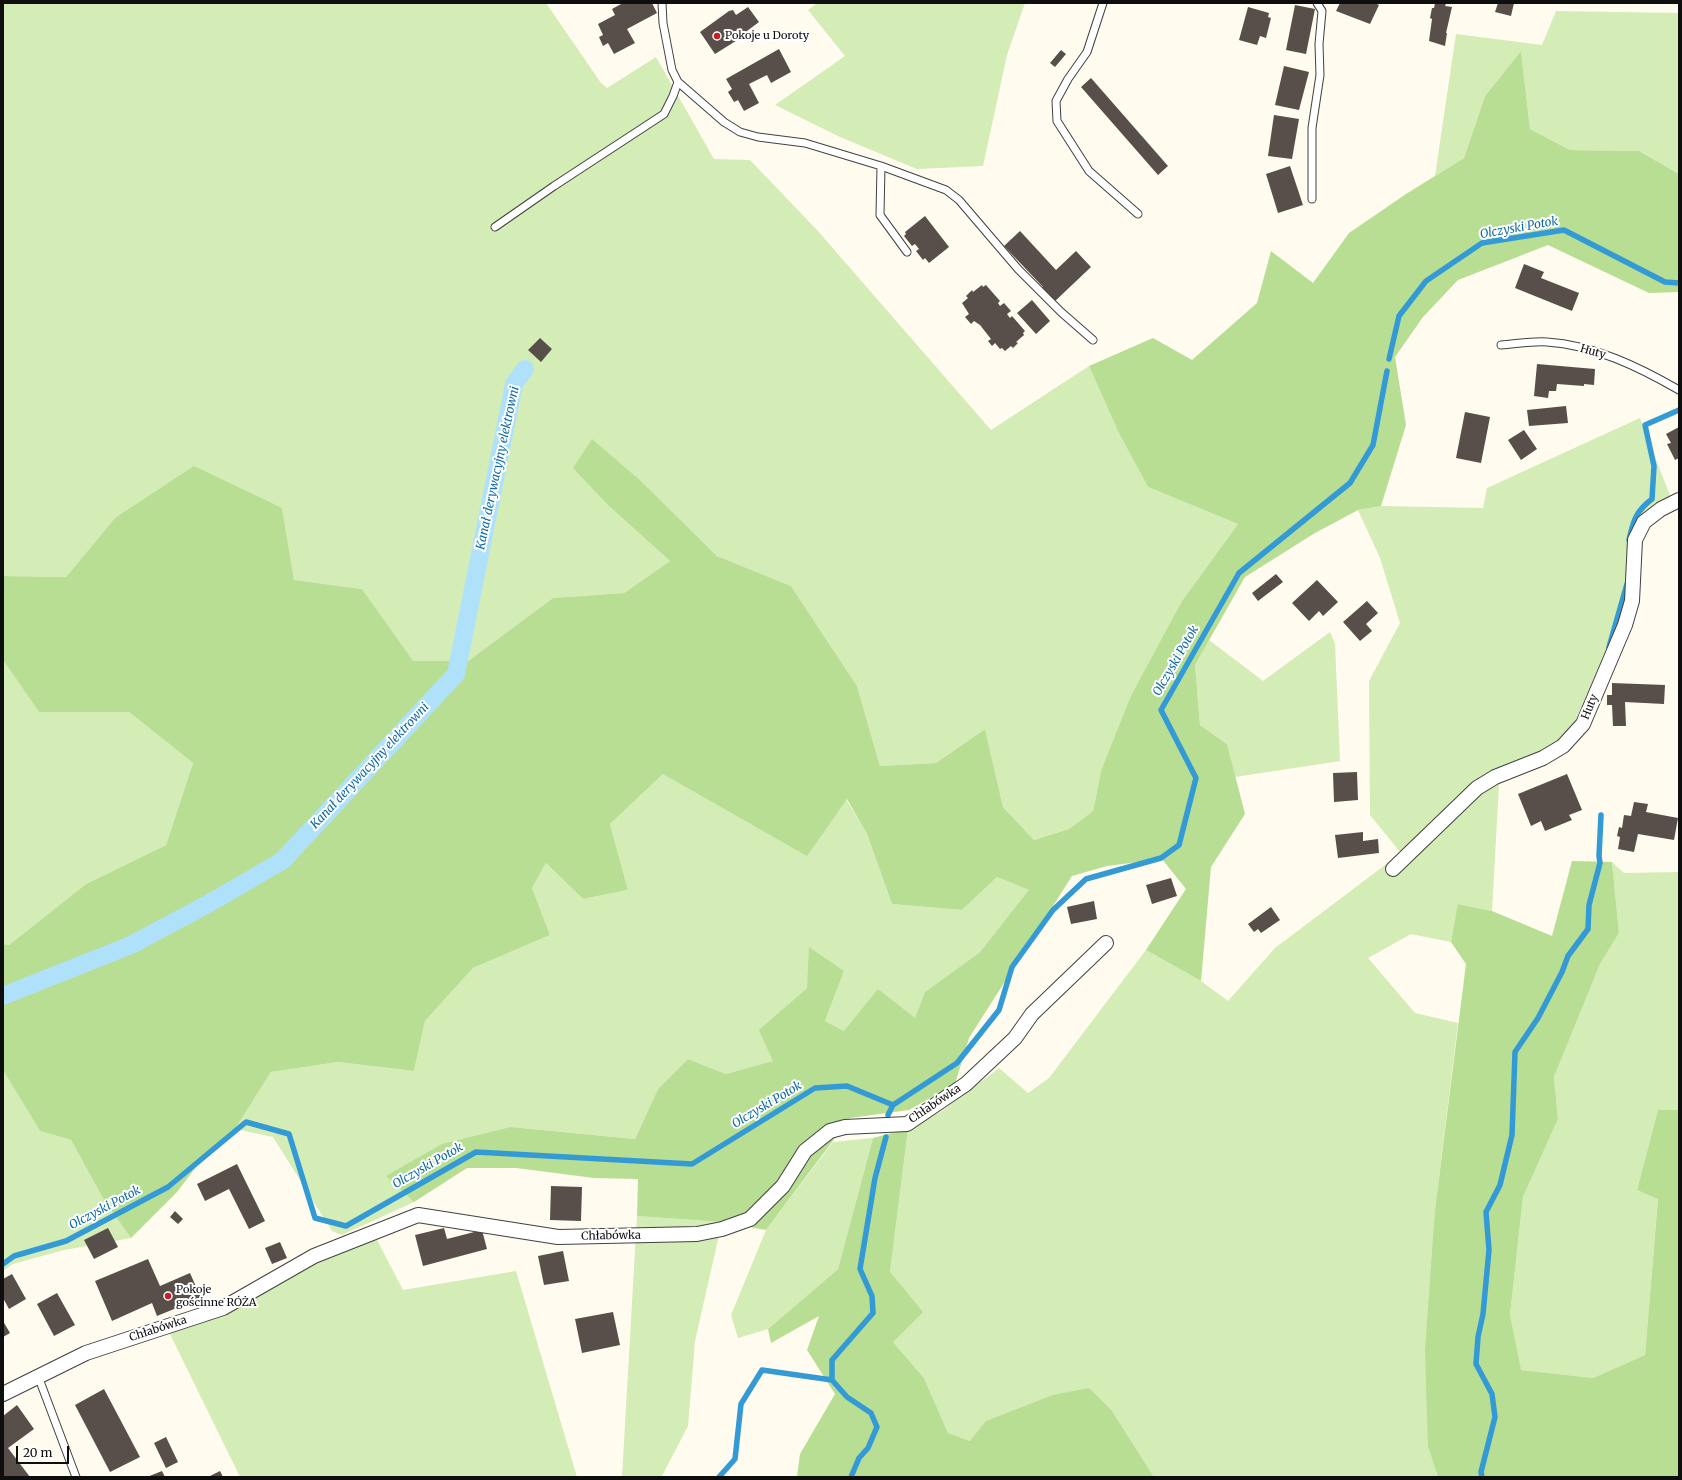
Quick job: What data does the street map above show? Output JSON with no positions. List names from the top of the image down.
{
  "streets": {
    "street": ["Huty", "Chłabówka"]
  },
  "water": ["Olczyski Potok", "Kanał derywacyjny elektrowni"],
  "places": ["Pokoje u Doroty", "Pokoje gościnne RÓŻA"],
  "scale_bar": "20 m"
}
